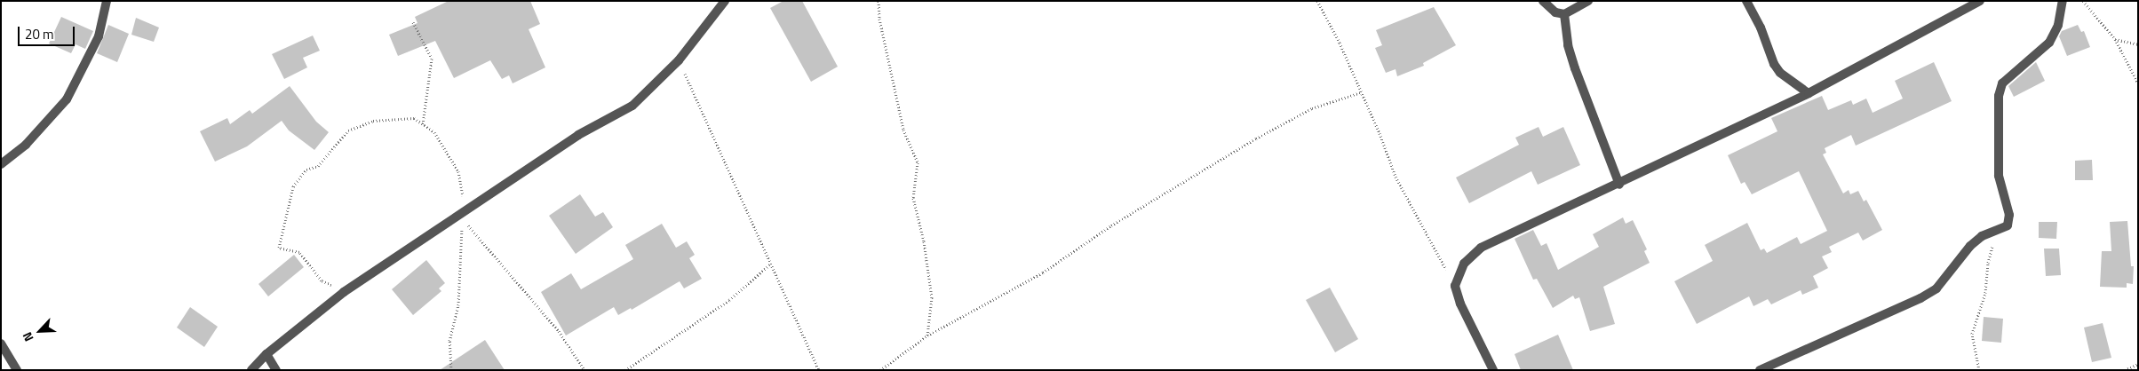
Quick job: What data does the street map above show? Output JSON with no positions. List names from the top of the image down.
{
  "scale_bar": "20 m",
  "north": "bottom left"
}
